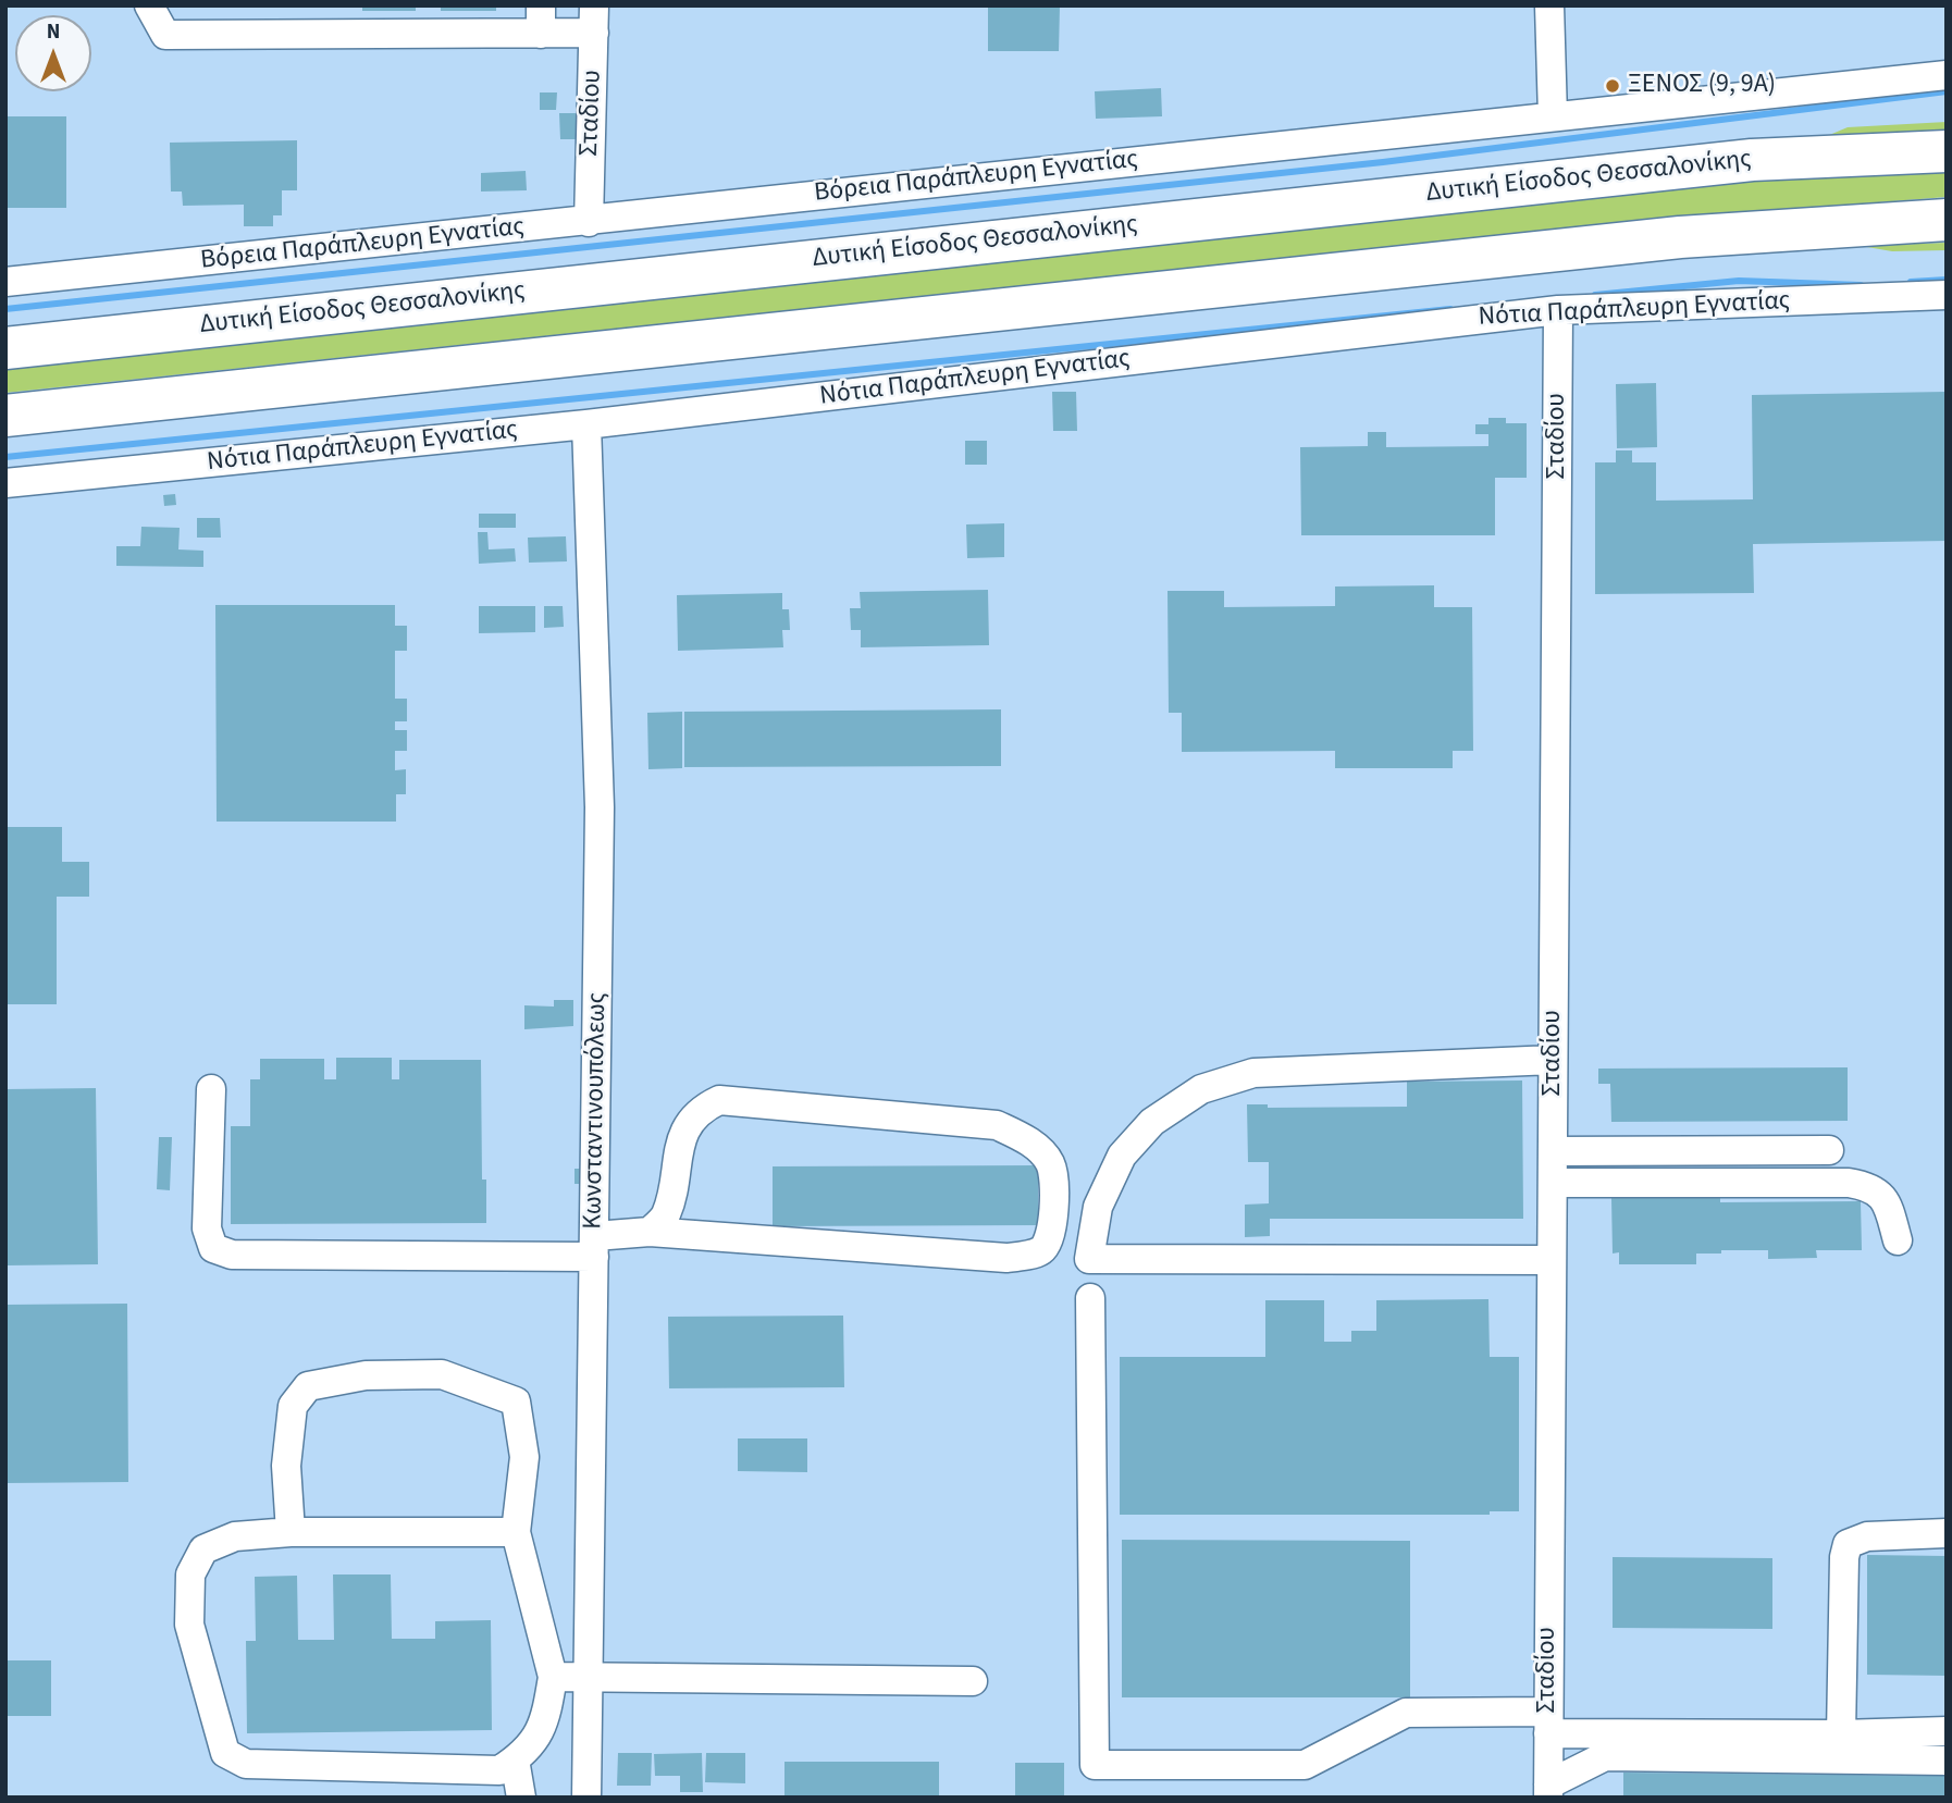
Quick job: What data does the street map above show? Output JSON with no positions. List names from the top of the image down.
{
  "streets": {
    "highway": ["Δυτική Είσοδος Θεσσαλονίκης"],
    "street": [
      "Σταδίου",
      "Βόρεια Παράπλευρη Εγνατίας",
      "Νότια Παράπλευρη Εγνατίας",
      "Κωνσταντινουπόλεως"
    ]
  },
  "crossings": [
    ["Σταδίου", "Βόρεια Παράπλευρη Εγνατίας"],
    ["Σταδίου", "Νότια Παράπλευρη Εγνατίας"],
    ["Νότια Παράπλευρη Εγνατίας", "Κωνσταντινουπόλεως"]
  ],
  "places": ["ΞΕΝΟΣ (9, 9Α)"],
  "north": "top"
}
